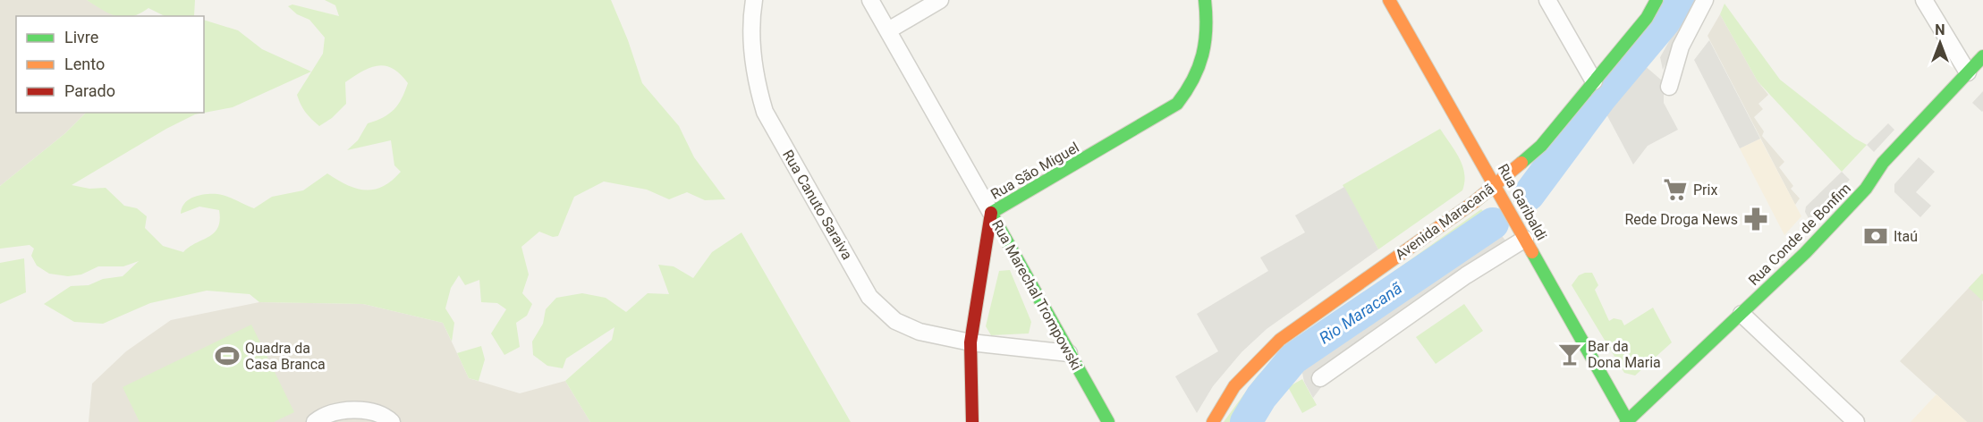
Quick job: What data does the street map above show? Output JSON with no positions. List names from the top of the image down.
{
  "streets": {
    "street": [
      "Rua São Miguel",
      "Rua Garibaldi",
      "Rua Canuto Saraiva",
      "Avenida Maracanã",
      "Rua Conde de Bonfim",
      "Rua Marechal Trompowski"
    ]
  },
  "crossings": [
    ["Rua São Miguel", "Rua Canuto Saraiva"],
    ["Rua São Miguel", "Rua Marechal Trompowski"],
    ["Rua Garibaldi", "Avenida Maracanã"],
    ["Rua Garibaldi", "Rua Conde de Bonfim"],
    ["Rua Canuto Saraiva", "Rua Marechal Trompowski"]
  ],
  "water": ["Rio Maracanã"],
  "places": {
    "supermarket": ["Prix"],
    "pharmacy": ["Rede Droga News"],
    "bank": ["Itaú"],
    "bar": ["Bar da Dona Maria"],
    "sports": ["Quadra da Casa Branca"]
  },
  "legend": ["Livre", "Lento", "Parado"],
  "north": "top"
}
